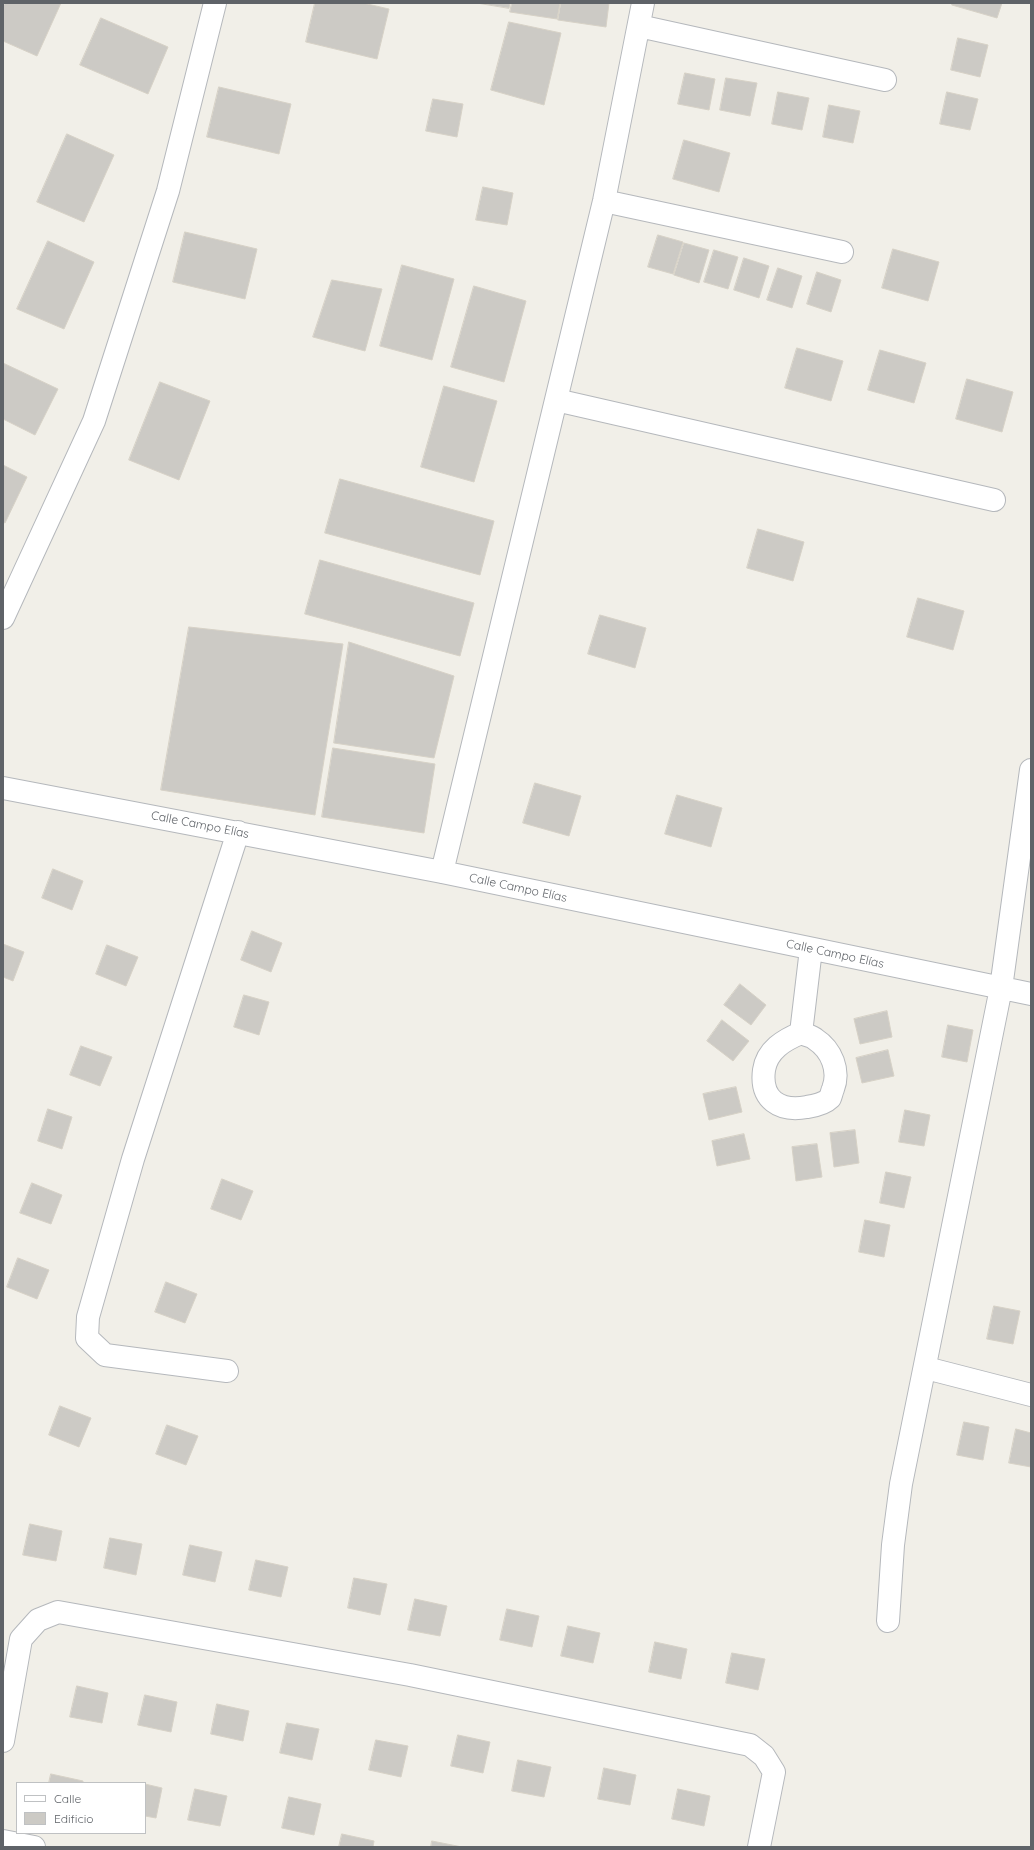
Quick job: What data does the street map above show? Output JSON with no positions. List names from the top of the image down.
{
  "streets": {
    "street": ["Calle Campo Elías"]
  },
  "legend": ["Calle", "Edificio"]
}
